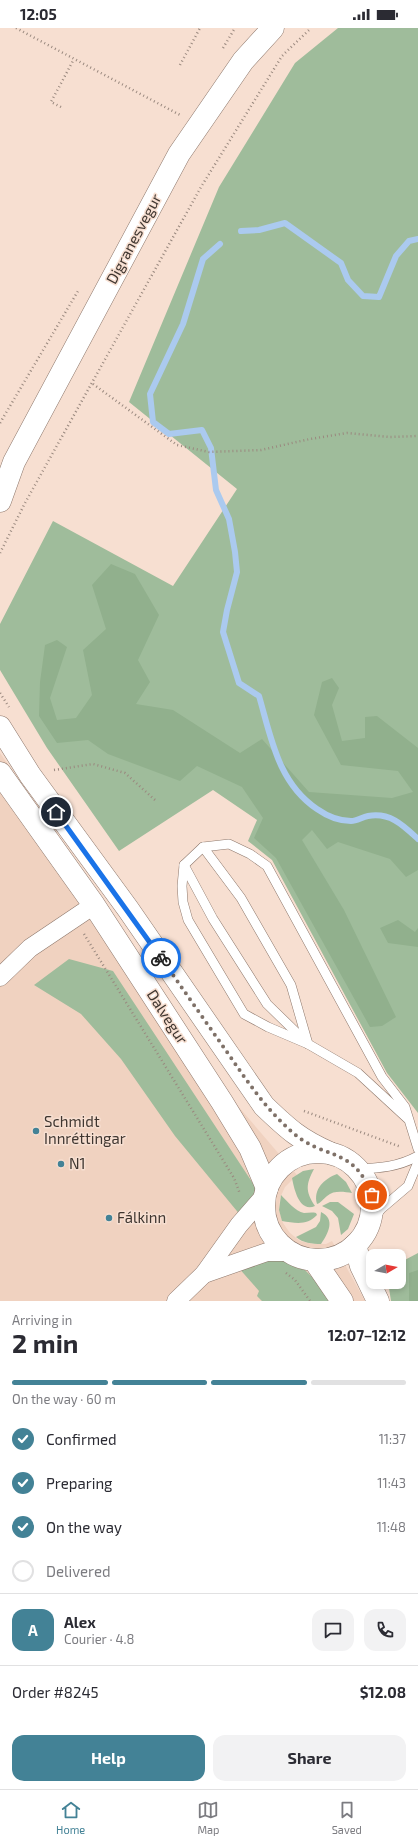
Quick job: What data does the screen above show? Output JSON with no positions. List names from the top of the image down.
{
  "streets": {
    "street": ["Digranesvegur", "Dalvegur"]
  },
  "places": ["Schmidt Innréttingar", "N1", "Fálkinn"],
  "north": "right",
  "page": {
    "status": "12:05",
    "heading": ["2 min", "Arriving in", "12:07–12:12"],
    "panel": [
      "Alex",
      "Courier · 4.8",
      "Order #8245",
      "$12.08"
    ],
    "bar": "On the way · 60 m",
    "list": [
      ["Confirmed", "11:37"],
      ["Preparing", "11:43"],
      ["On the way", "11:48"],
      "Delivered"
    ],
    "round": "A",
    "buttons": ["Help", "Share"],
    "tabs": ["Home", "Map", "Saved"]
  }
}
